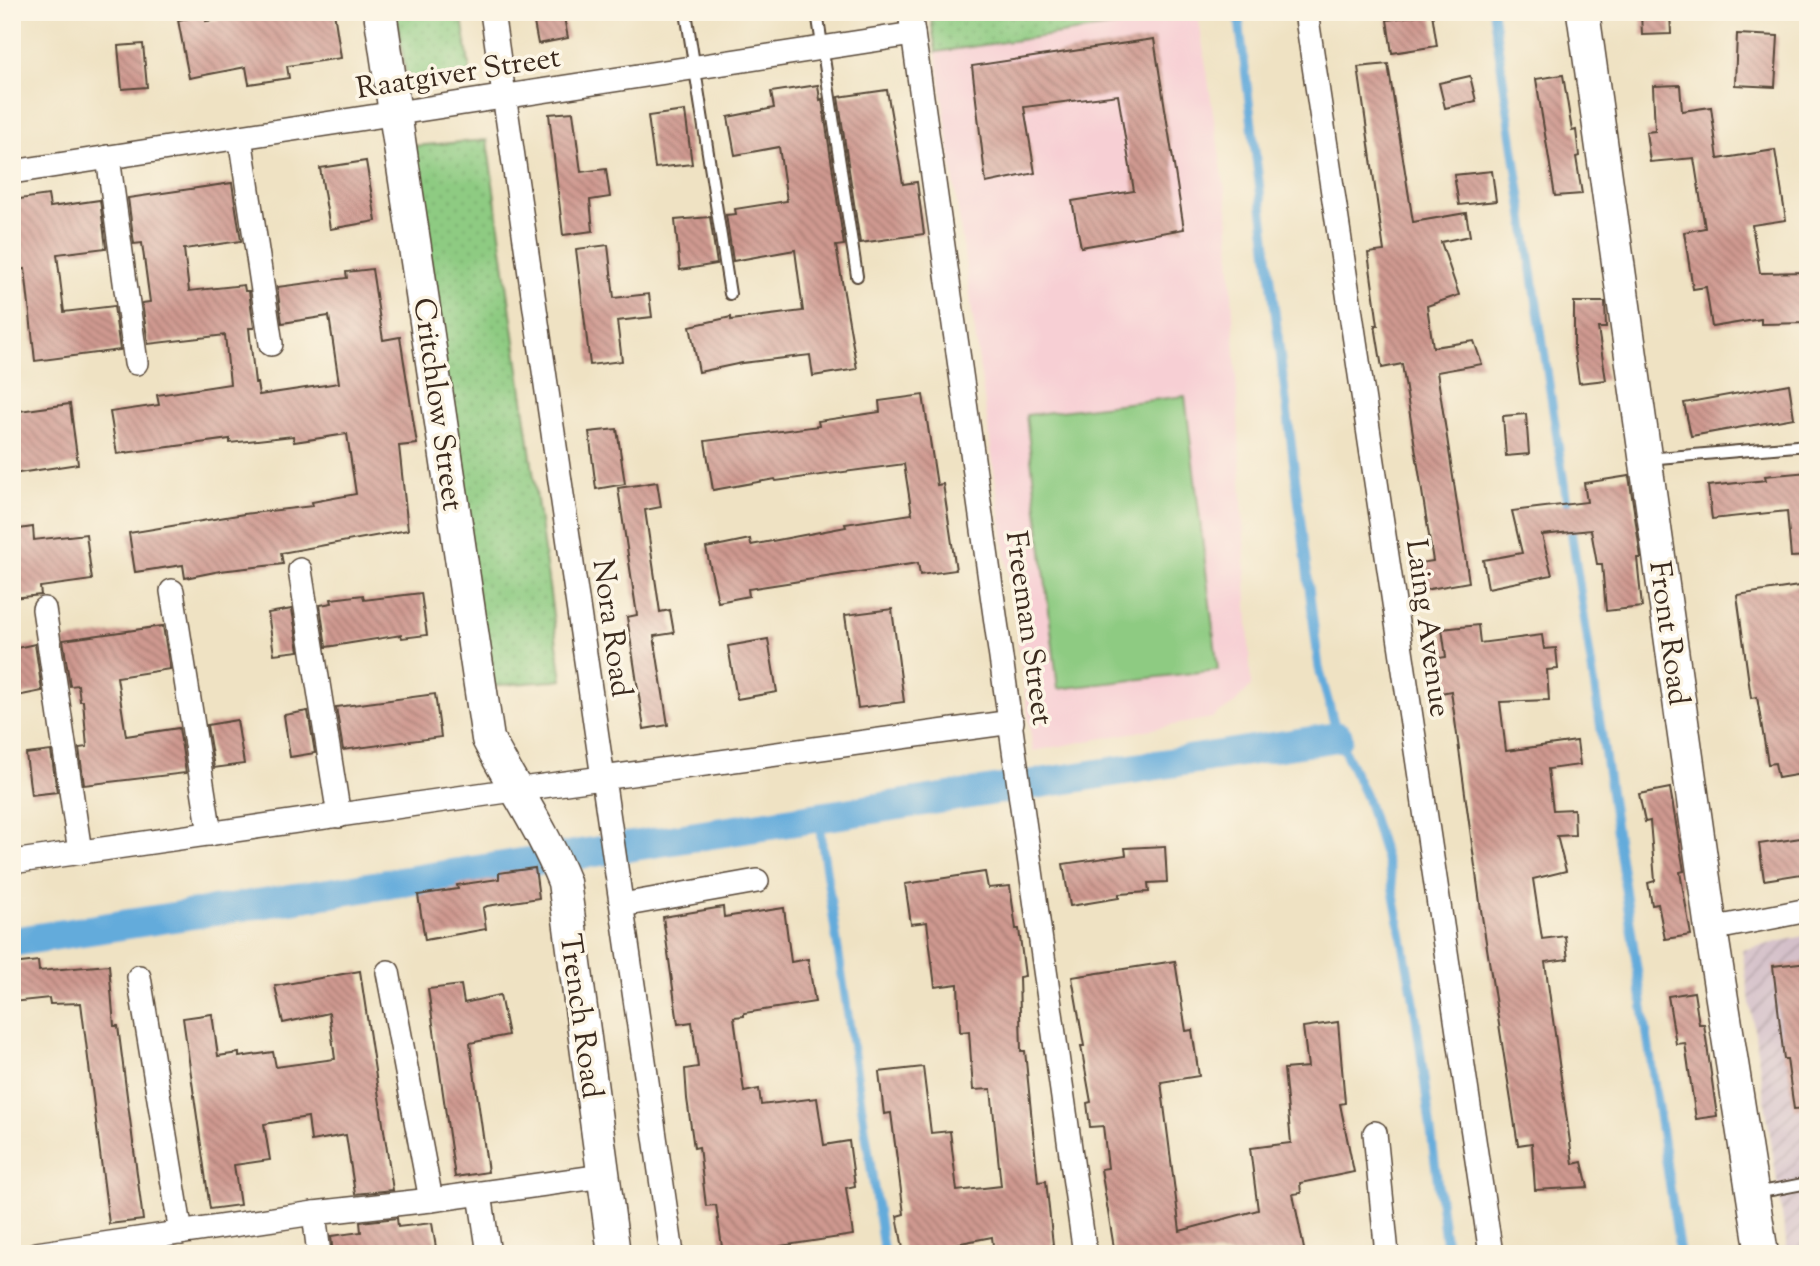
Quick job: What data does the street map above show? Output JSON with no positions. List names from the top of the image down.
{
  "streets": {
    "street": [
      "Raatgiver Street",
      "Critchlow Street",
      "Nora Road",
      "Freeman Street",
      "Laing Avenue",
      "Front Road",
      "Trench Road"
    ]
  },
  "crossings": [
    ["Raatgiver Street", "Critchlow Street"],
    ["Raatgiver Street", "Nora Road"],
    ["Raatgiver Street", "Freeman Street"],
    ["Critchlow Street", "Trench Road"]
  ]
}
